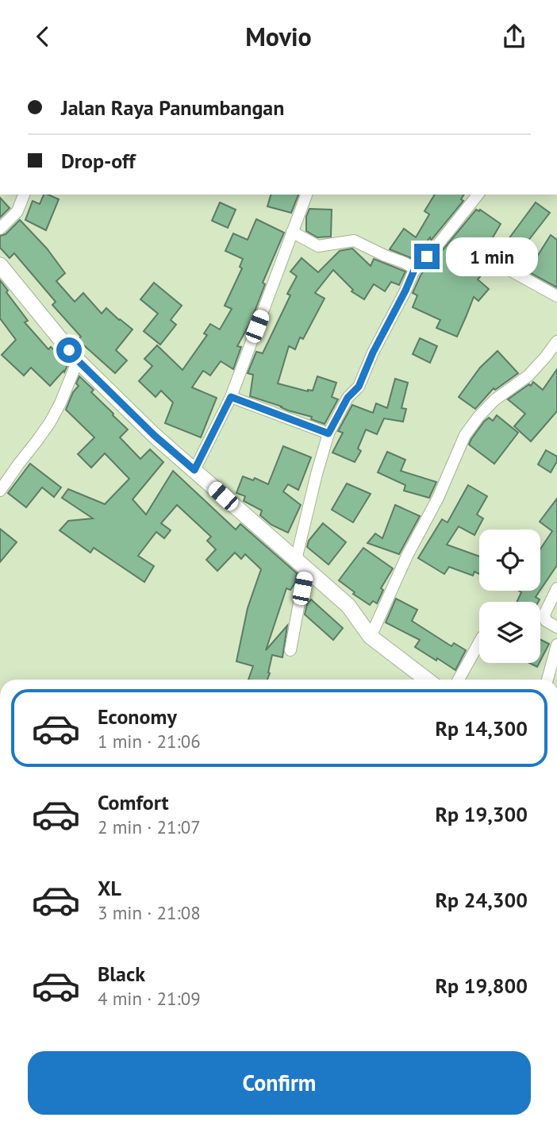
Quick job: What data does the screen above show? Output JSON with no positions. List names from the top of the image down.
{
  "page": {
    "header": "Movio",
    "banner": ["Jalan Raya Panumbangan", "Drop-off"],
    "bubble": "1 min",
    "list": [
      {
        "name": "Economy",
        "note": "1 min · 21:06",
        "value": "Rp 14,300"
      },
      {
        "name": "Comfort",
        "note": "2 min · 21:07",
        "value": "Rp 19,300"
      },
      {
        "name": "XL",
        "note": "3 min · 21:08",
        "value": "Rp 24,300"
      },
      {
        "name": "Black",
        "note": "4 min · 21:09",
        "value": "Rp 19,800"
      }
    ],
    "buttons": "Confirm"
  }
}
